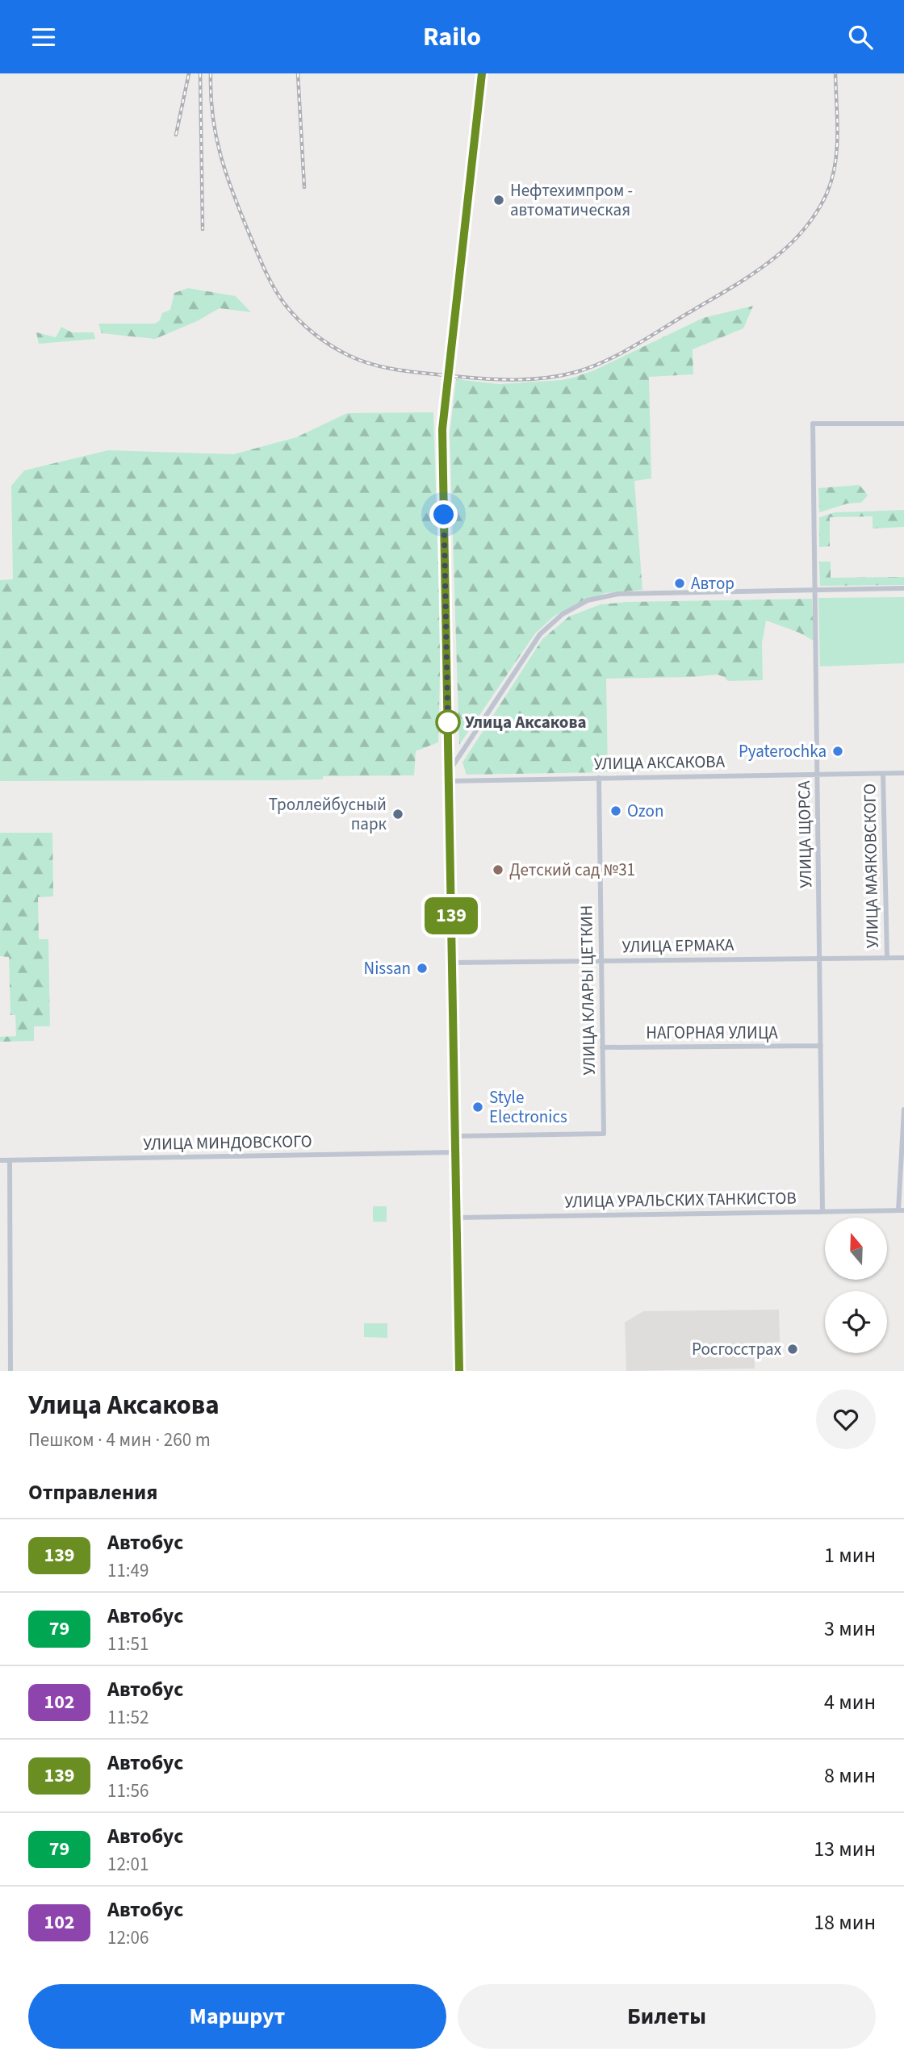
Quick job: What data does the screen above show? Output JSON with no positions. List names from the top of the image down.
{
  "streets": {
    "street": [
      "УЛИЦА АКСАКОВА",
      "УЛИЦА ЩОРСА",
      "УЛИЦА МАЯКОВСКОГО",
      "УЛИЦА ЕРМАКА",
      "УЛИЦА КЛАРЫ ЦЕТКИН",
      "НАГОРНАЯ УЛИЦА",
      "УЛИЦА МИНДОВСКОГО",
      "УЛИЦА УРАЛЬСКИХ ТАНКИСТОВ"
    ]
  },
  "crossings": [
    ["УЛИЦА АКСАКОВА", "УЛИЦА ЩОРСА"],
    ["УЛИЦА АКСАКОВА", "УЛИЦА МАЯКОВСКОГО"],
    ["УЛИЦА АКСАКОВА", "УЛИЦА КЛАРЫ ЦЕТКИН"],
    ["УЛИЦА ЩОРСА", "УЛИЦА ЕРМАКА"],
    ["УЛИЦА ЩОРСА", "НАГОРНАЯ УЛИЦА"],
    ["УЛИЦА ЩОРСА", "УЛИЦА УРАЛЬСКИХ ТАНКИСТОВ"],
    ["УЛИЦА МАЯКОВСКОГО", "УЛИЦА ЕРМАКА"],
    ["УЛИЦА ЕРМАКА", "УЛИЦА КЛАРЫ ЦЕТКИН"],
    ["УЛИЦА КЛАРЫ ЦЕТКИН", "НАГОРНАЯ УЛИЦА"]
  ],
  "places": [
    "Нефтехимпром - автоматическая",
    "Автор",
    "Улица Аксакова",
    "Pyaterochka",
    "Ozon",
    "Троллейбусный парк",
    "Детский сад №31",
    "Nissan",
    "Style Electronics",
    "Росгосстрах"
  ],
  "lines": ["bus line 139"],
  "north": "top",
  "page": {
    "header": "Railo",
    "on_map": "139",
    "heading": [
      ["Улица Аксакова", "Пешком · 4 мин · 260 m"],
      "Отправления"
    ],
    "list": [
      {
        "mark": "139",
        "name": "Автобус",
        "note": "11:49",
        "value": "1 мин"
      },
      {
        "mark": "79",
        "name": "Автобус",
        "note": "11:51",
        "value": "3 мин"
      },
      {
        "mark": "102",
        "name": "Автобус",
        "note": "11:52",
        "value": "4 мин"
      },
      {
        "mark": "139",
        "name": "Автобус",
        "note": "11:56",
        "value": "8 мин"
      },
      {
        "mark": "79",
        "name": "Автобус",
        "note": "12:01",
        "value": "13 мин"
      },
      {
        "mark": "102",
        "name": "Автобус",
        "note": "12:06",
        "value": "18 мин"
      }
    ],
    "buttons": ["Маршрут", "Билеты"]
  }
}
